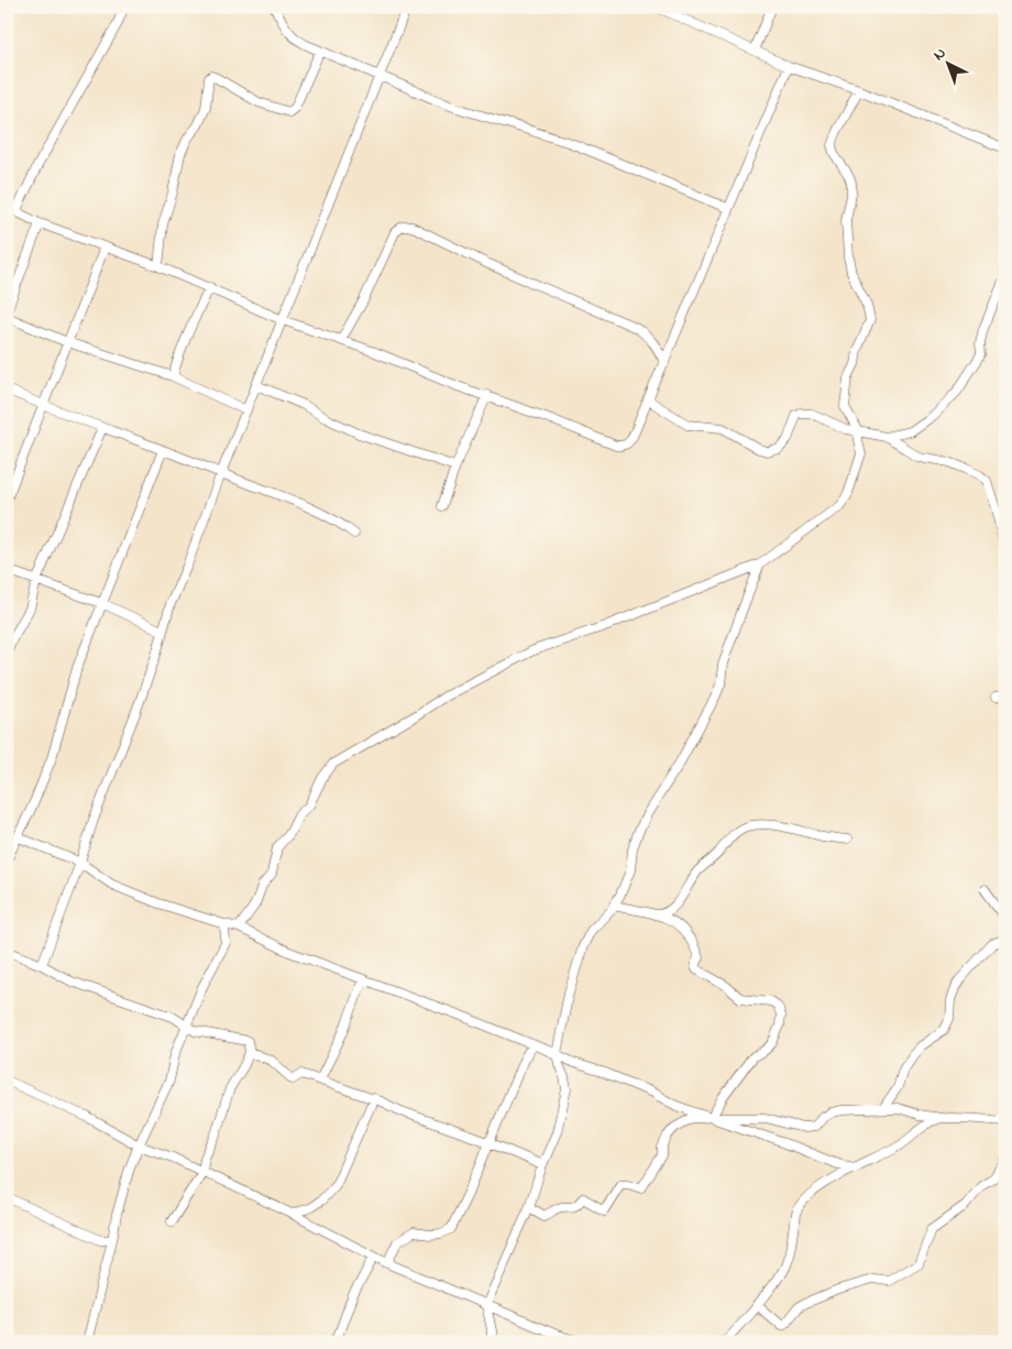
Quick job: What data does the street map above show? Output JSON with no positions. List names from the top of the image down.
{
  "north": "top left"
}
